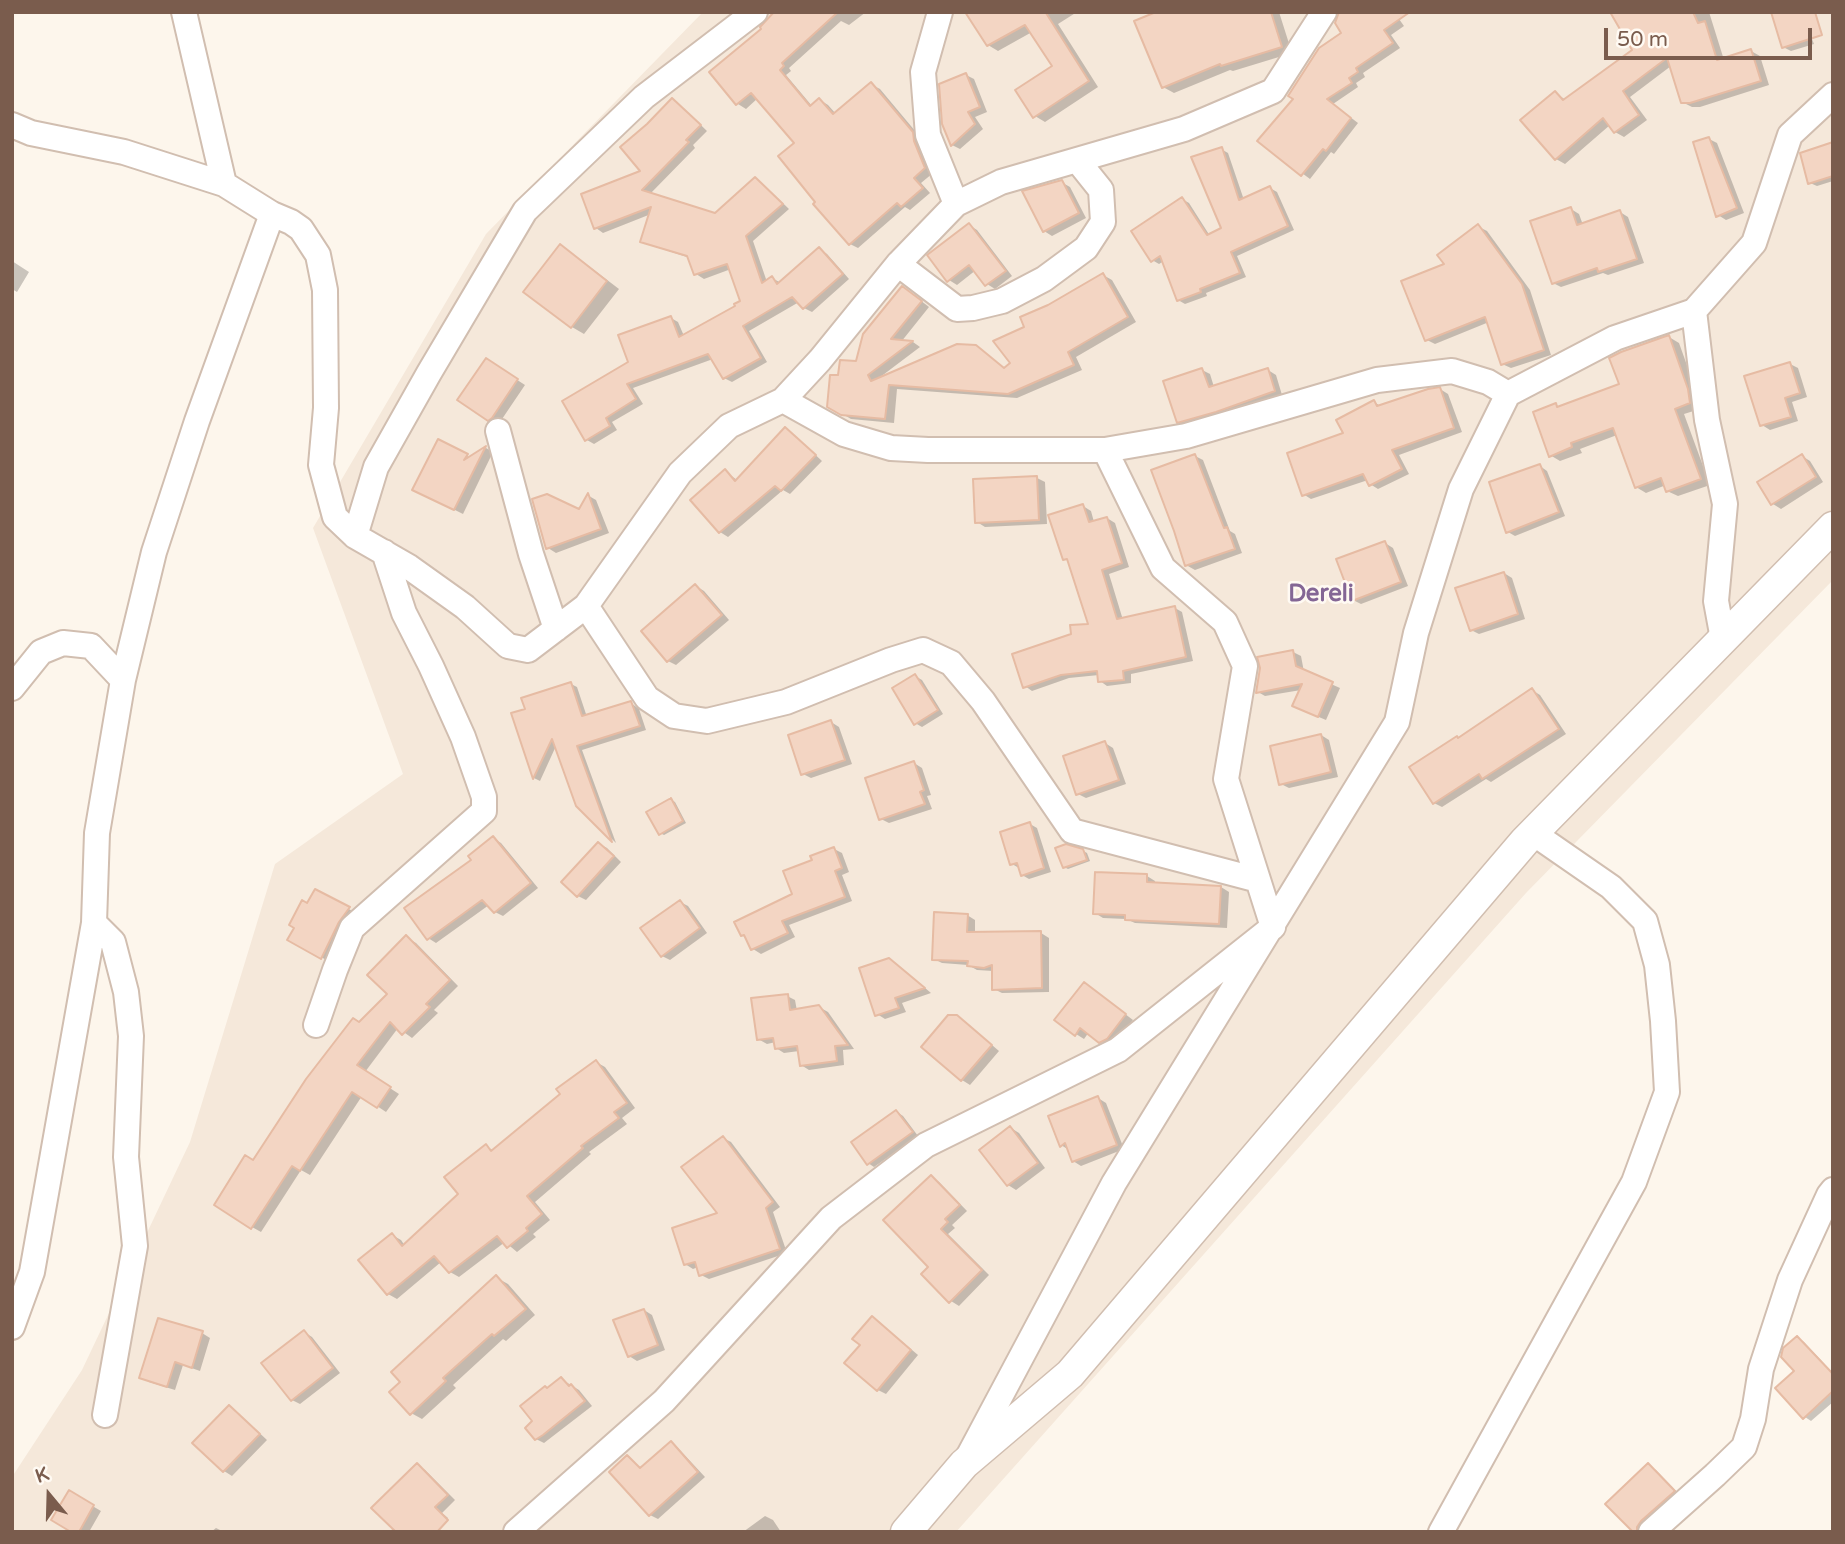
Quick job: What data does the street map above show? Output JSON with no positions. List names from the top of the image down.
{
  "districts": ["Dereli"],
  "scale_bar": "50 m",
  "north": "top"
}
